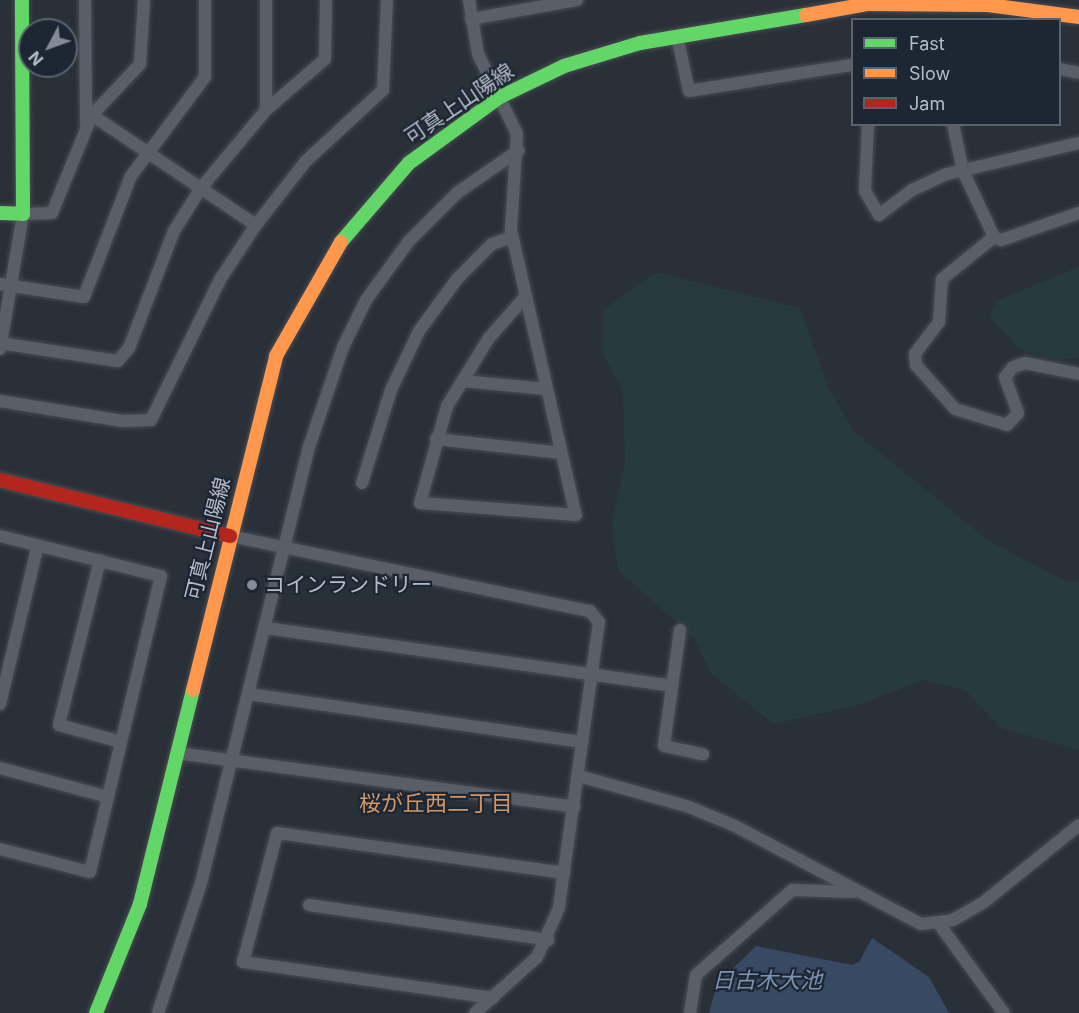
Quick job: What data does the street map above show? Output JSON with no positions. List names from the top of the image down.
{
  "streets": {
    "main road": ["可真上山陽線"]
  },
  "districts": ["桜が丘西二丁目"],
  "water": ["日古木大池"],
  "places": ["コインランドリー"],
  "legend": ["Fast", "Slow", "Jam"],
  "north": "bottom left"
}
